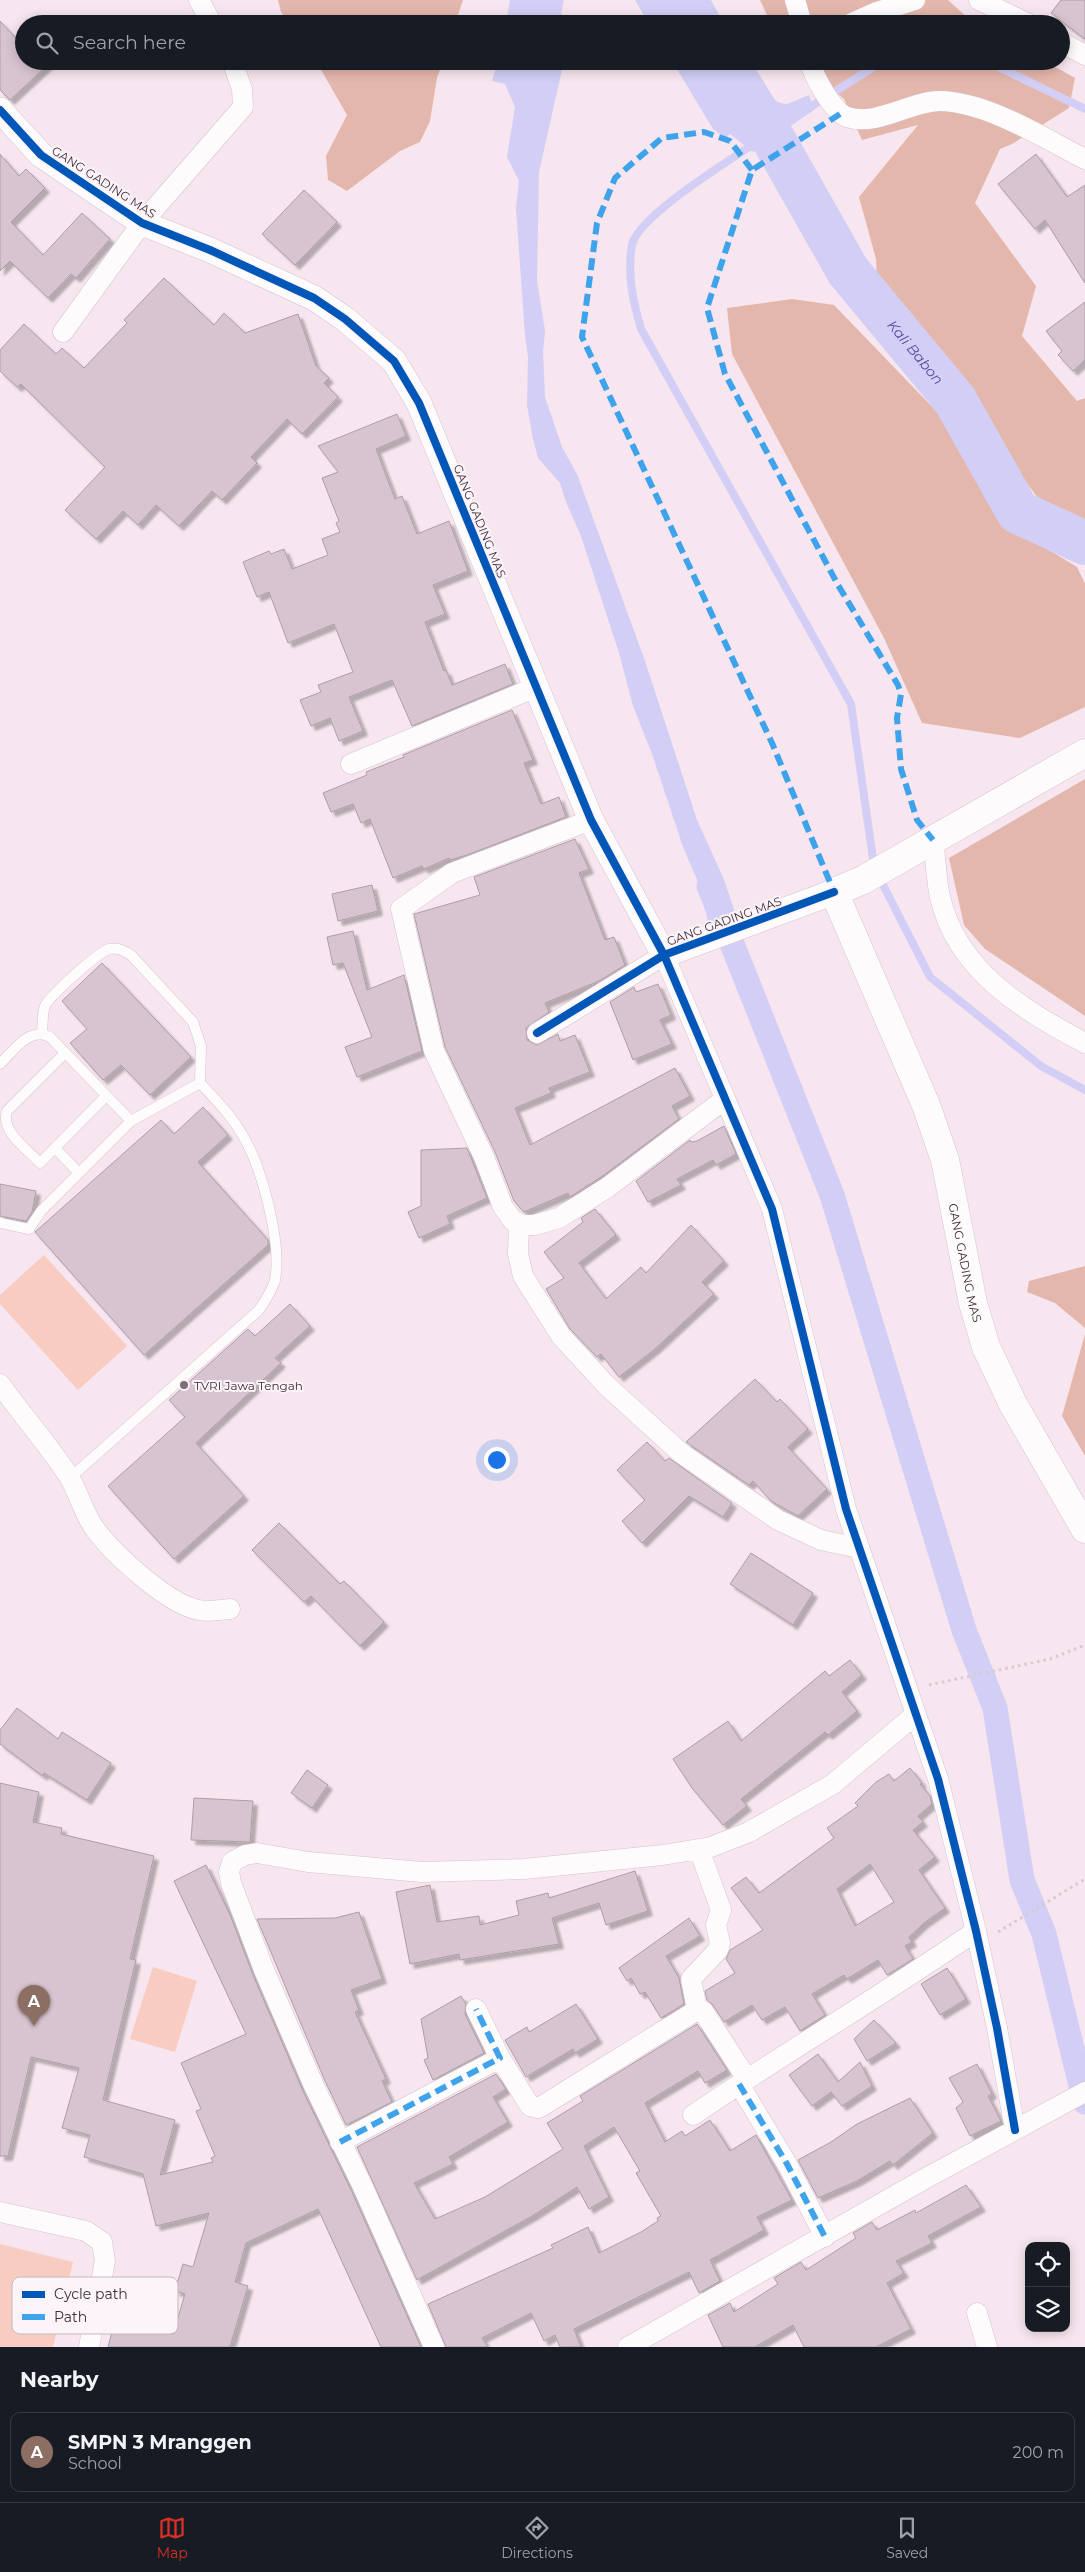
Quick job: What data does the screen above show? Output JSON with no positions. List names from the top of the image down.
{
  "streets": {
    "main road": ["GANG GADING MAS"]
  },
  "water": ["Kali Babon"],
  "places": ["TVRI Jawa Tengah"],
  "legend": ["Cycle path", "Path"],
  "page": {
    "search": "Search here",
    "pins": "A",
    "heading": "Nearby",
    "list": [
      {
        "mark": "A",
        "name": "SMPN 3 Mranggen",
        "note": "School",
        "value": "200 m"
      }
    ],
    "nav": ["Map", "Directions", "Saved"]
  }
}
